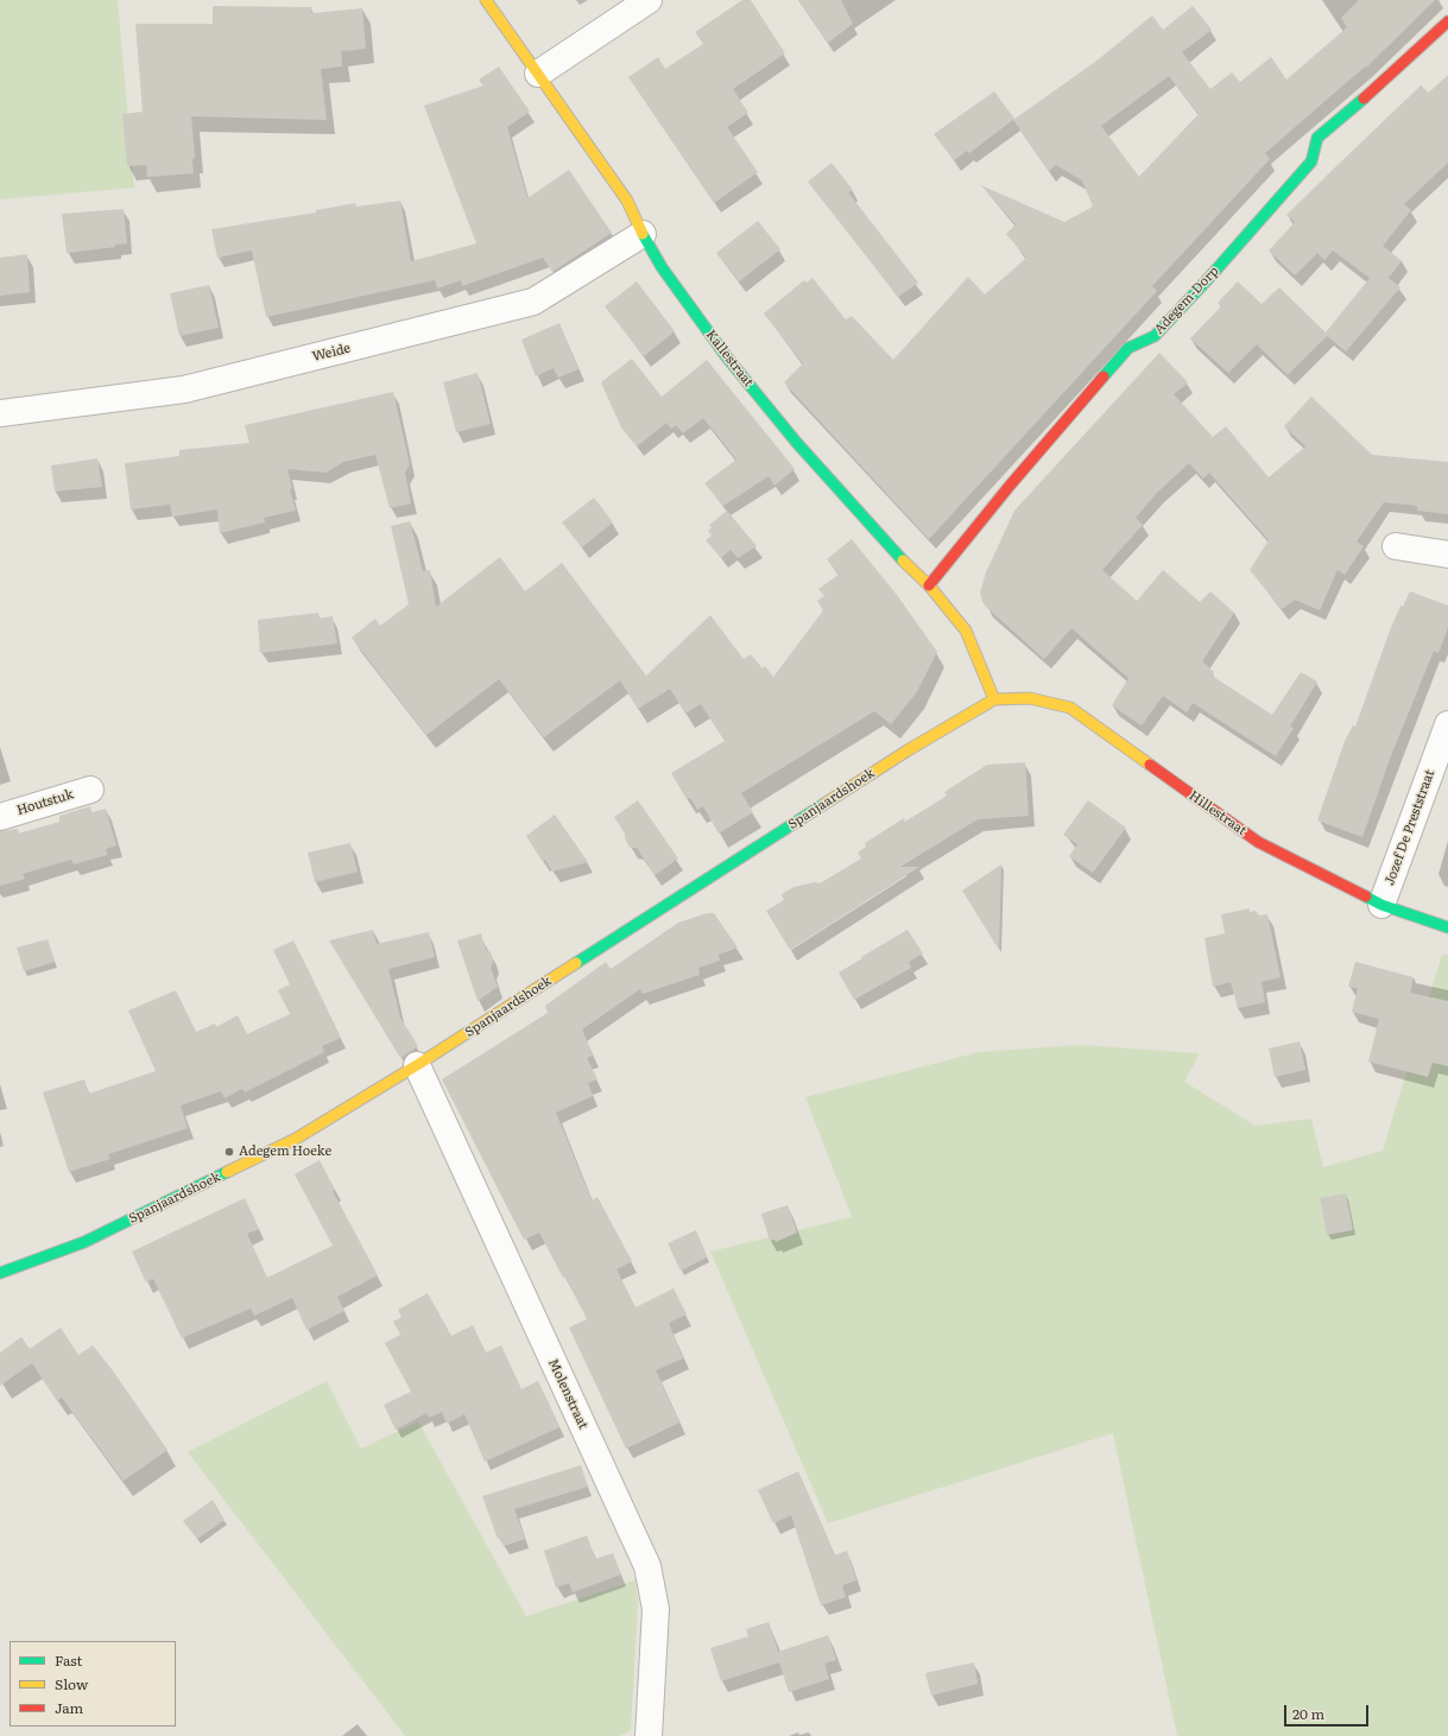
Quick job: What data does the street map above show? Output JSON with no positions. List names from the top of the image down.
{
  "streets": {
    "street": [
      "Adegem-Dorp",
      "Weide",
      "Kallestraat",
      "Spanjaardshoek",
      "Houtstuk",
      "Hillestraat",
      "Jozef De Preststraat",
      "Molenstraat"
    ]
  },
  "crossings": [
    ["Adegem-Dorp", "Kallestraat"],
    ["Weide", "Kallestraat"],
    ["Kallestraat", "Spanjaardshoek"],
    ["Kallestraat", "Hillestraat"],
    ["Spanjaardshoek", "Hillestraat"],
    ["Spanjaardshoek", "Molenstraat"],
    ["Hillestraat", "Jozef De Preststraat"]
  ],
  "places": ["Adegem Hoeke"],
  "legend": ["Fast", "Slow", "Jam"],
  "scale_bar": "20 m"
}
